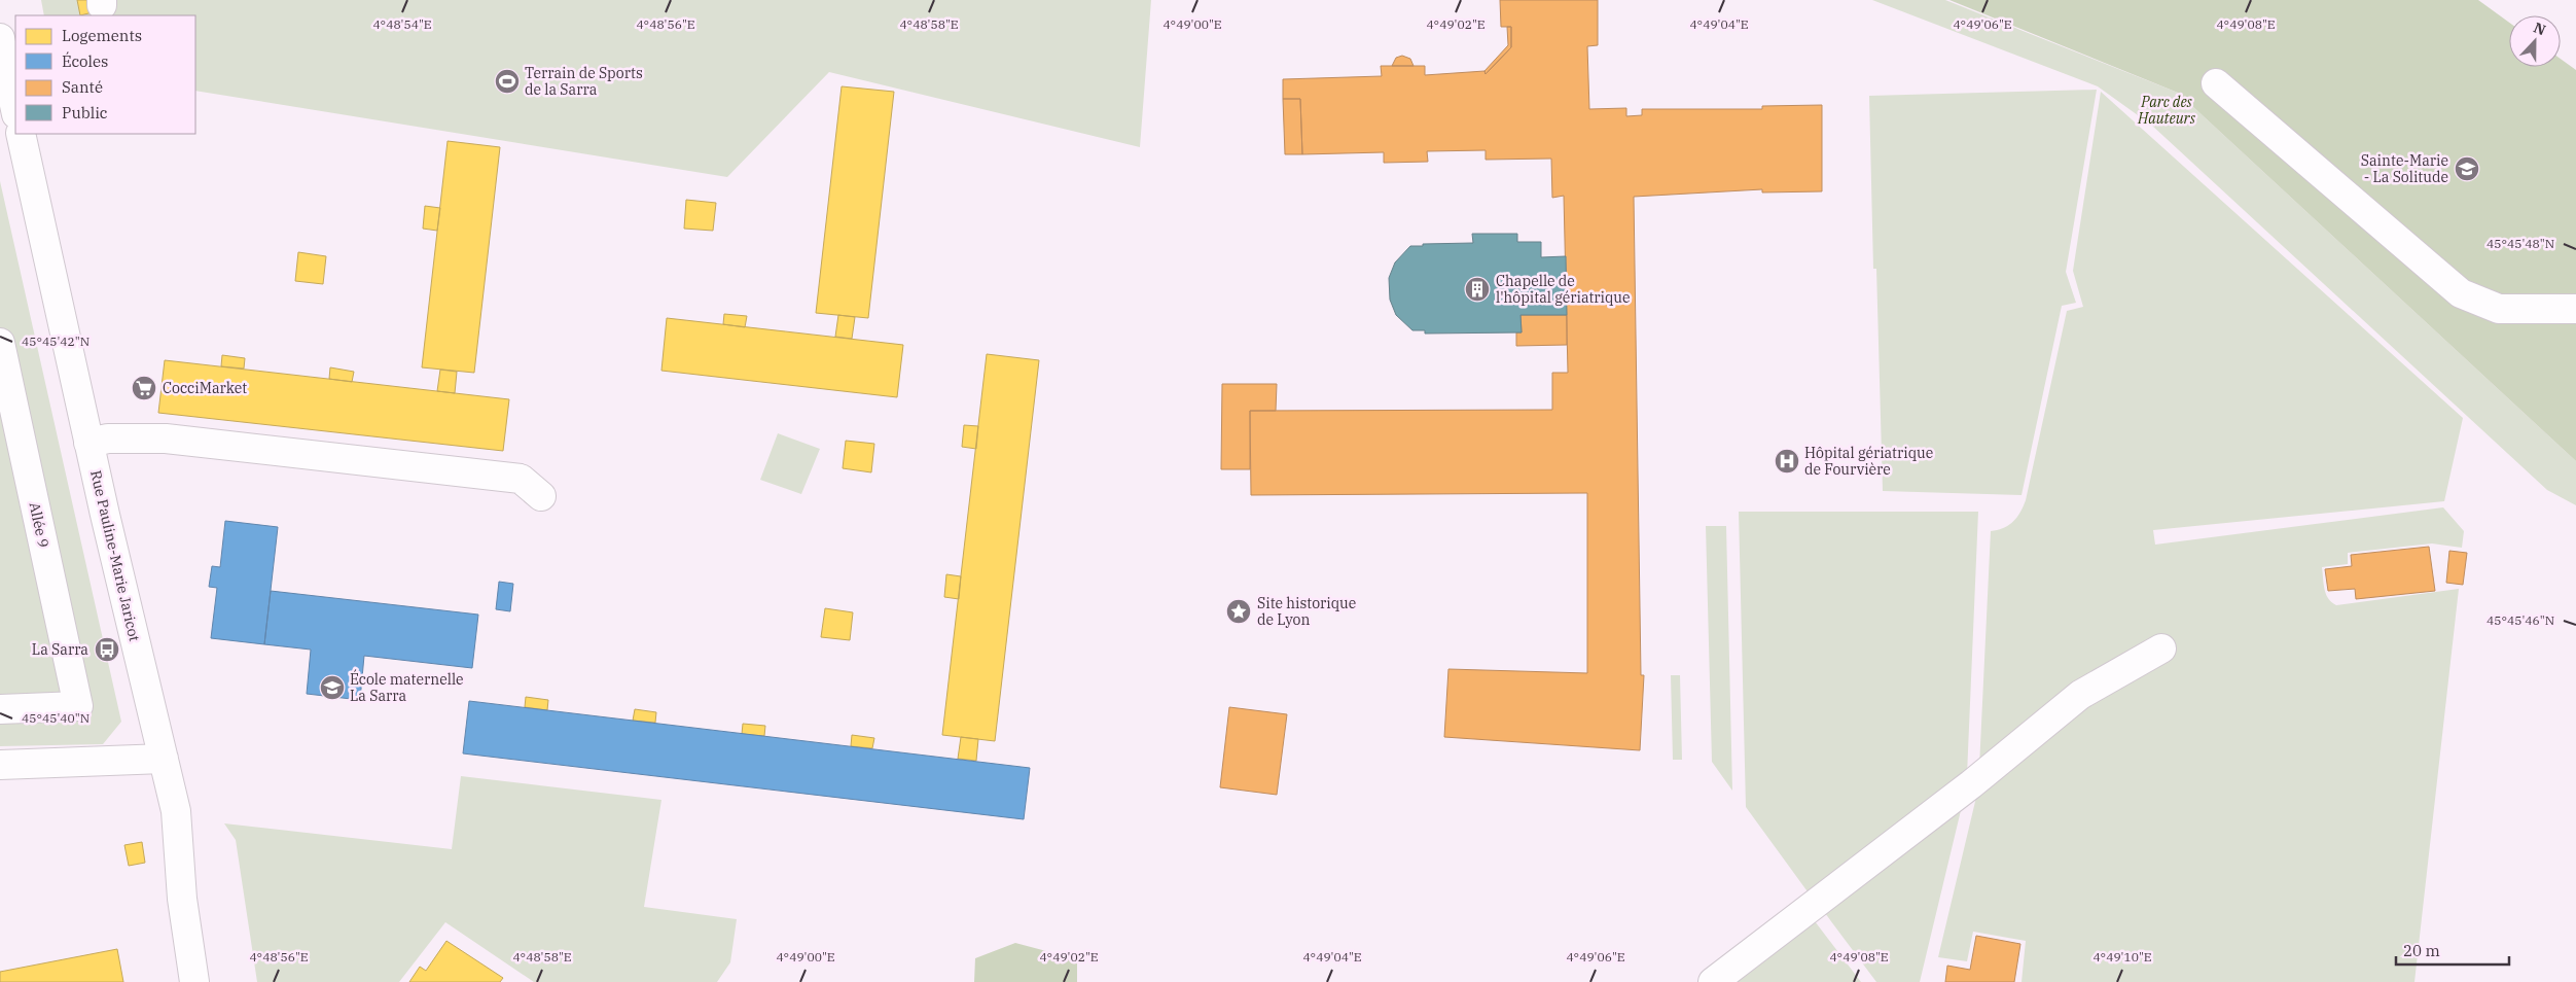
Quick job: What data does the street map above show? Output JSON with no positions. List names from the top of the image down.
{
  "streets": {
    "street": ["Allée 9", "Rue Pauline-Marie Jaricot"]
  },
  "parks": ["Parc des Hauteurs"],
  "places": {
    "sports": ["Terrain de Sports de la Sarra"],
    "school or university": ["Sainte-Marie - La Solitude", "École maternelle La Sarra"],
    "building": ["Chapelle de l'hôpital gériatrique"],
    "supermarket": ["CocciMarket"],
    "hospital": ["Hôpital gériatrique de Fourvière"],
    "place": ["Site historique de Lyon"],
    "bus stop": ["La Sarra"]
  },
  "legend": [
    "Logements",
    "Écoles",
    "Santé",
    "Public"
  ],
  "scale_bar": "20 m",
  "north": "top",
  "coordinates": [
    "4°48'54\"E",
    "4°48'56\"E",
    "4°49'00\"E",
    "4°49'02\"E",
    "4°49'04\"E",
    "4°49'08\"E",
    "4°48'58\"E",
    "4°49'06\"E",
    "45°45'48\"N",
    "45°45'42\"N",
    "45°45'46\"N",
    "45°45'40\"N",
    "4°49'10\"E"
  ]
}
